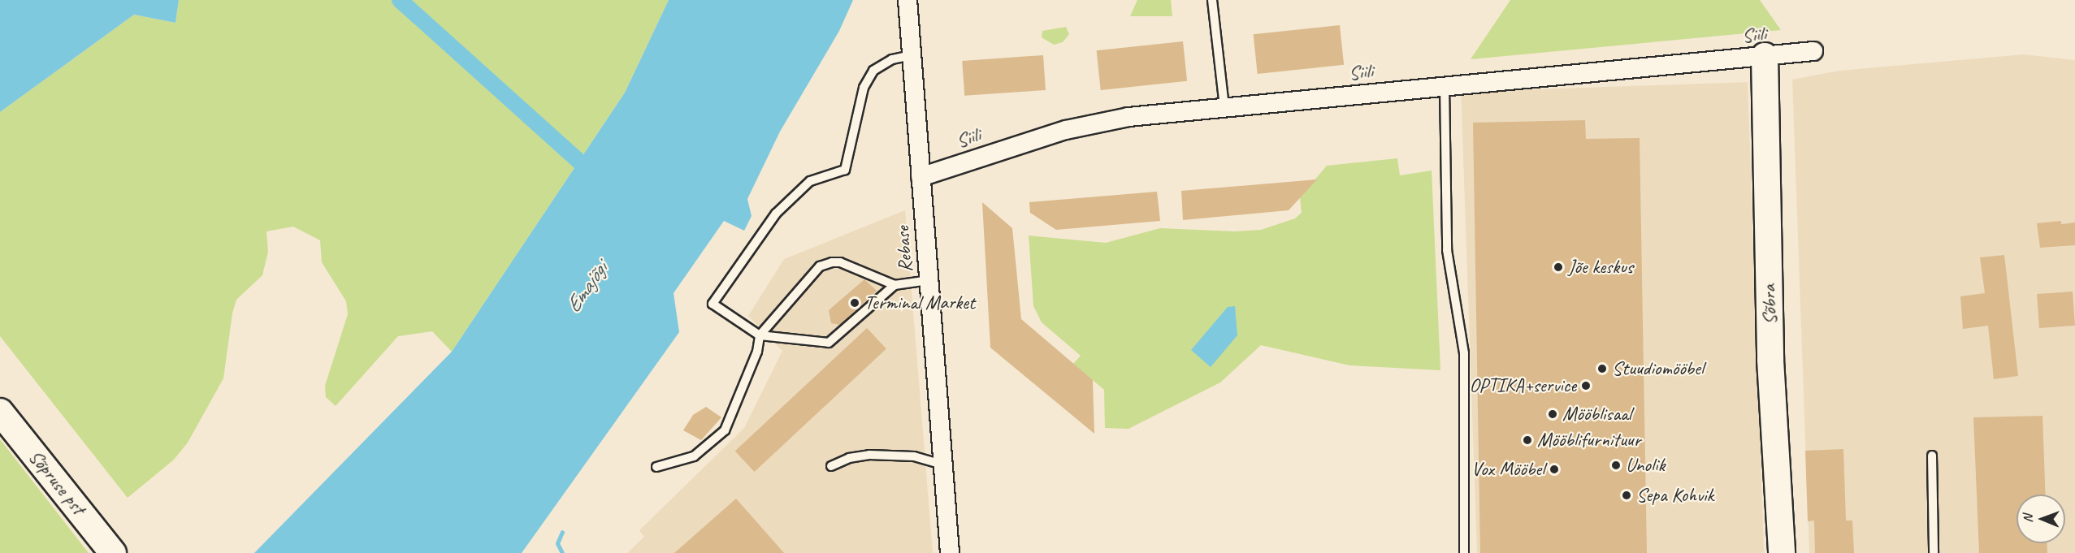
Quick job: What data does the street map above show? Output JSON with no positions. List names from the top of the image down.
{
  "streets": {
    "street": [
      "Siili",
      "Rebase",
      "Sõbra",
      "Sõpruse pst"
    ]
  },
  "crossings": [
    ["Siili", "Rebase"],
    ["Siili", "Sõbra"]
  ],
  "water": ["Emajõgi"],
  "places": [
    "Jõe keskus",
    "Terminal Market",
    "Stuudiomööbel",
    "OPTIKA+service",
    "Mööblisaal",
    "Mööblifurnituur",
    "Unolik",
    "Vox Mööbel",
    "Sepa Kohvik"
  ],
  "north": "left"
}
